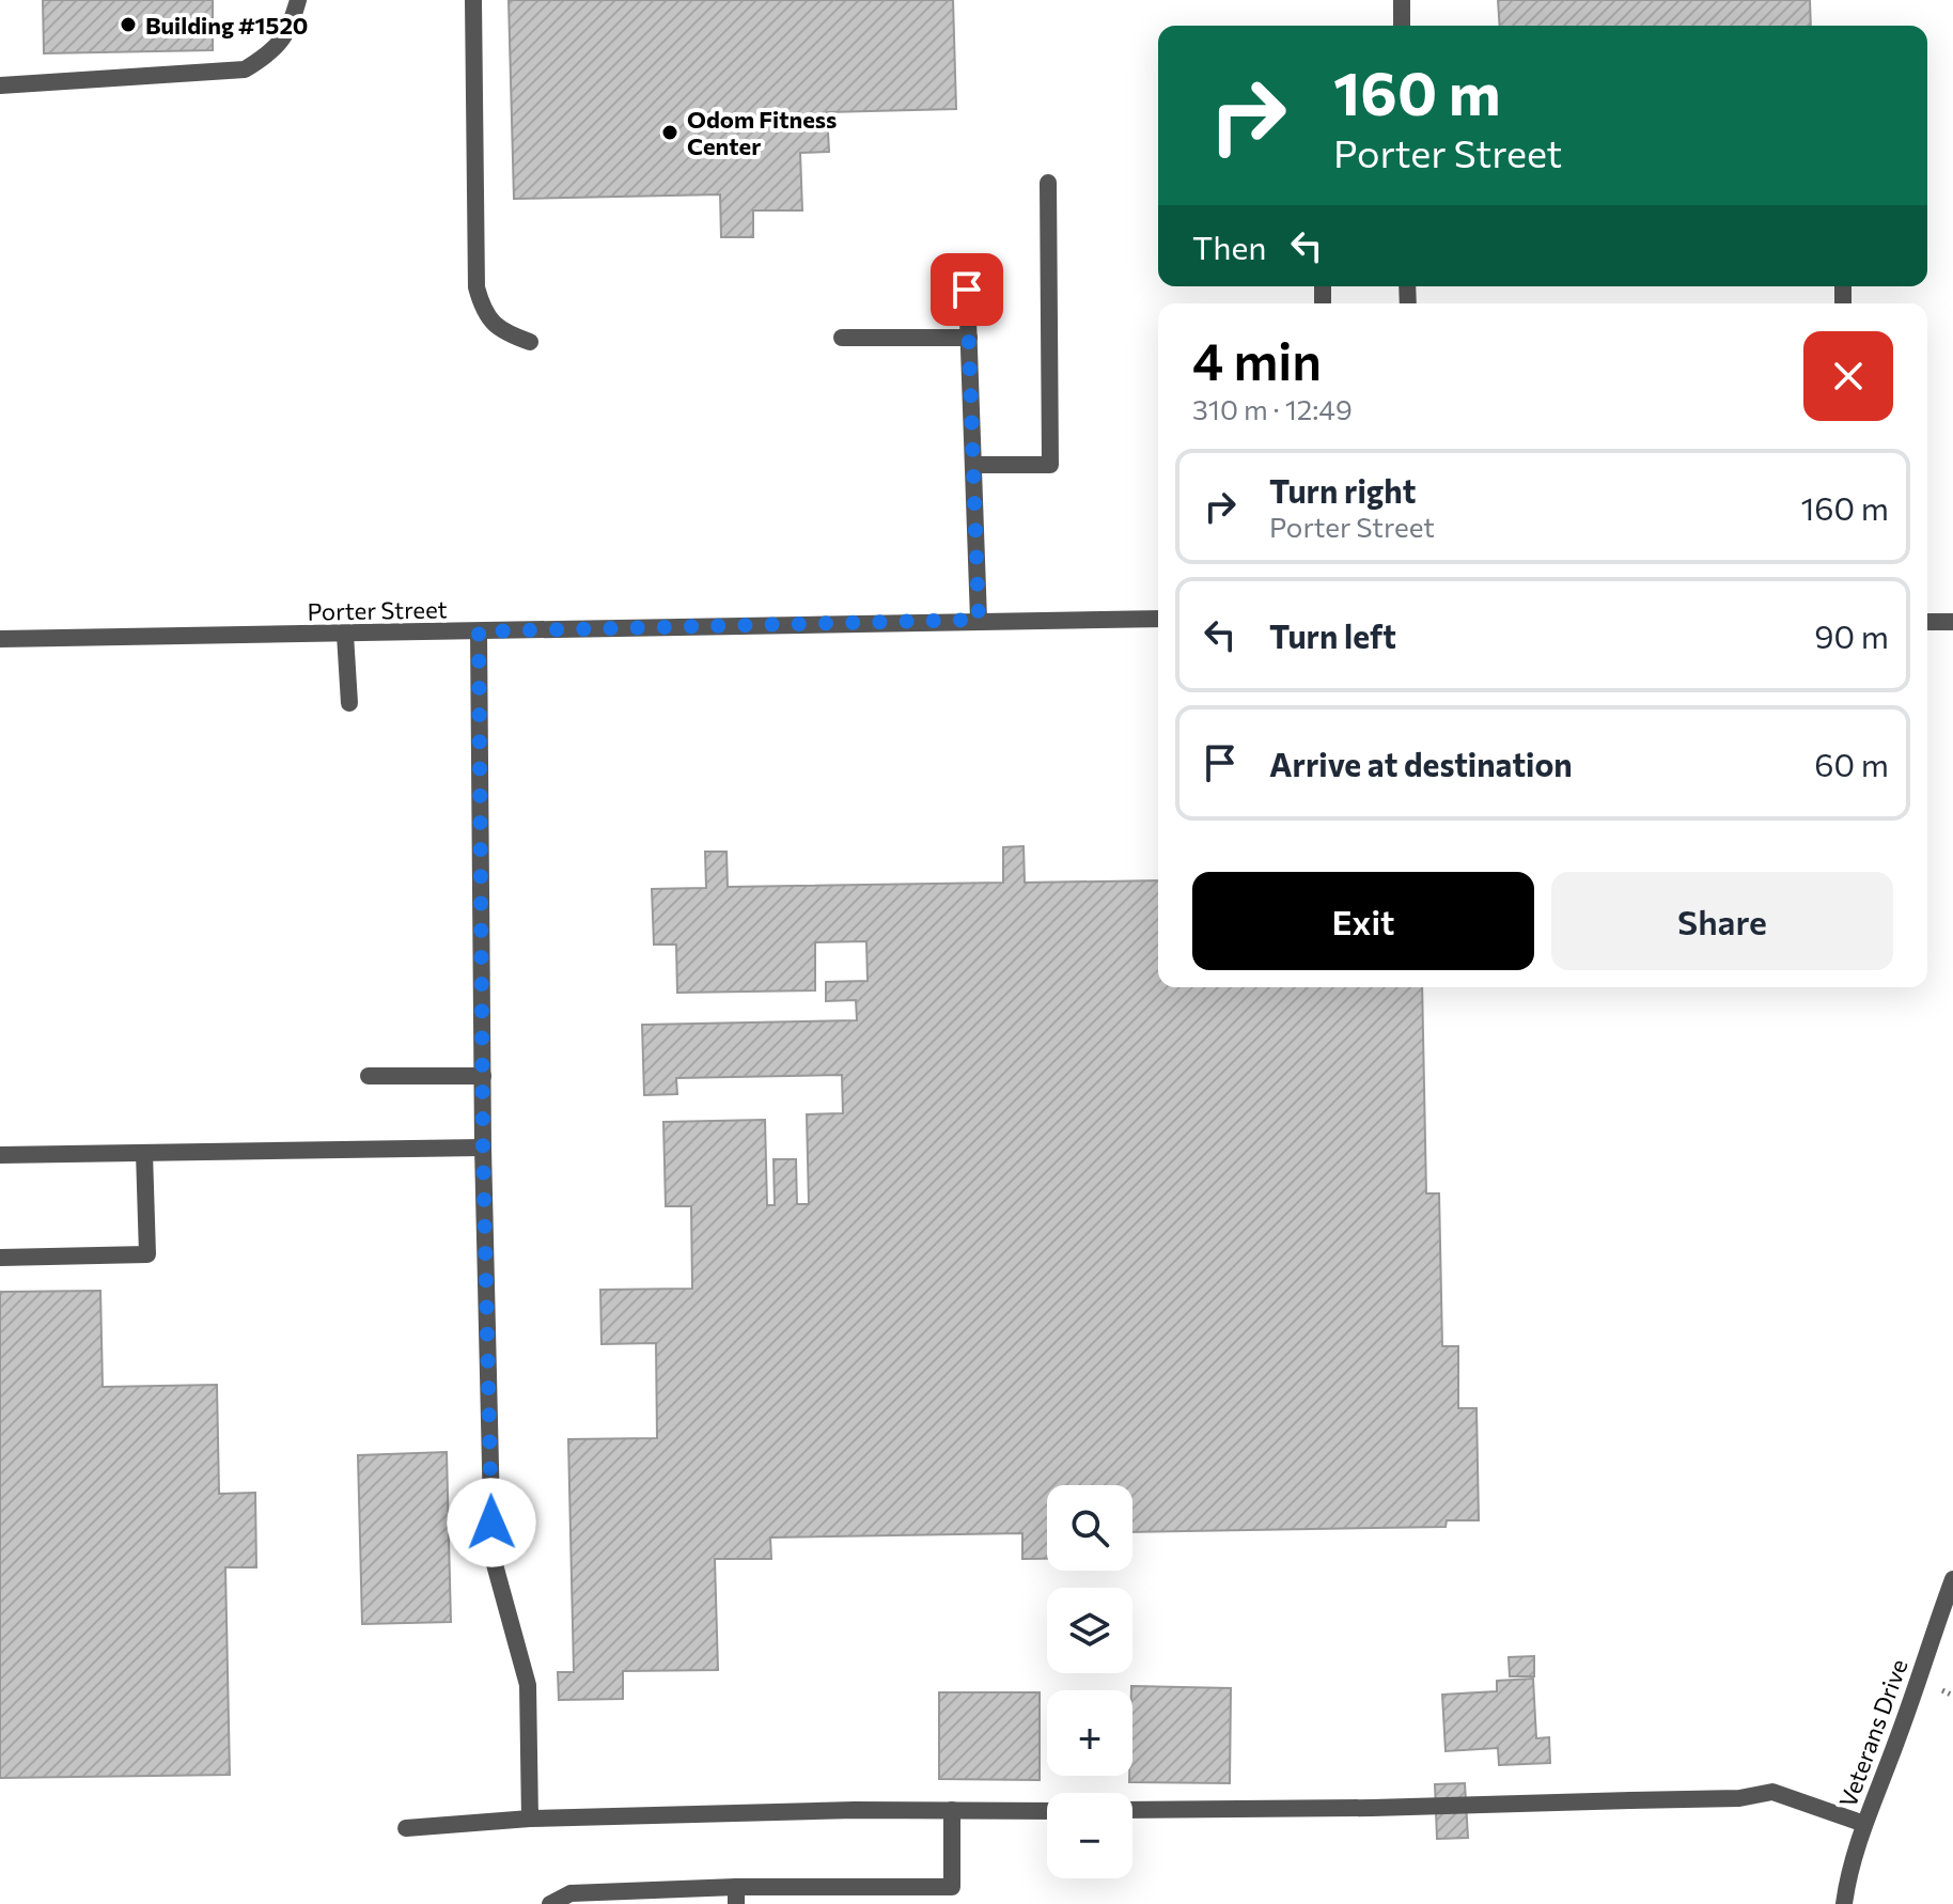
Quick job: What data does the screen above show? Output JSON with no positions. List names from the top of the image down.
{
  "streets": {
    "street": ["Porter Street", "Veterans Drive"]
  },
  "places": ["Building #1520", "Odom Fitness Center"],
  "page": {
    "turn": ["160 m", "Porter Street"],
    "then": "Then",
    "heading": ["4 min", "310 m · 12:49"],
    "list": [
      {
        "name": "Turn right",
        "note": "Porter Street",
        "value": "160 m"
      },
      {
        "name": "Turn left",
        "value": "90 m"
      },
      {
        "name": "Arrive at destination",
        "value": "60 m"
      }
    ],
    "buttons": ["Exit", "Share"],
    "map_buttons": ["+", "−"]
  }
}
